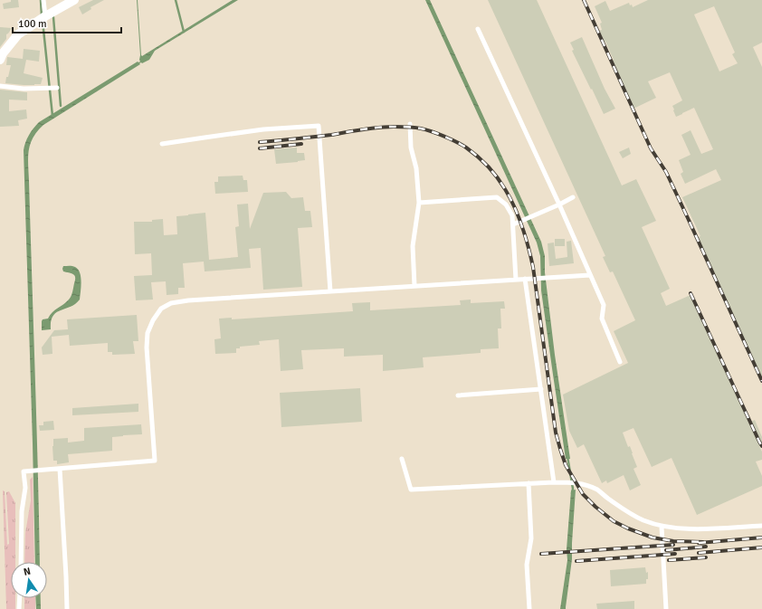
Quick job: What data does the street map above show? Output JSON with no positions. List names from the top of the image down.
{
  "scale_bar": "100 m",
  "north": "top"
}
